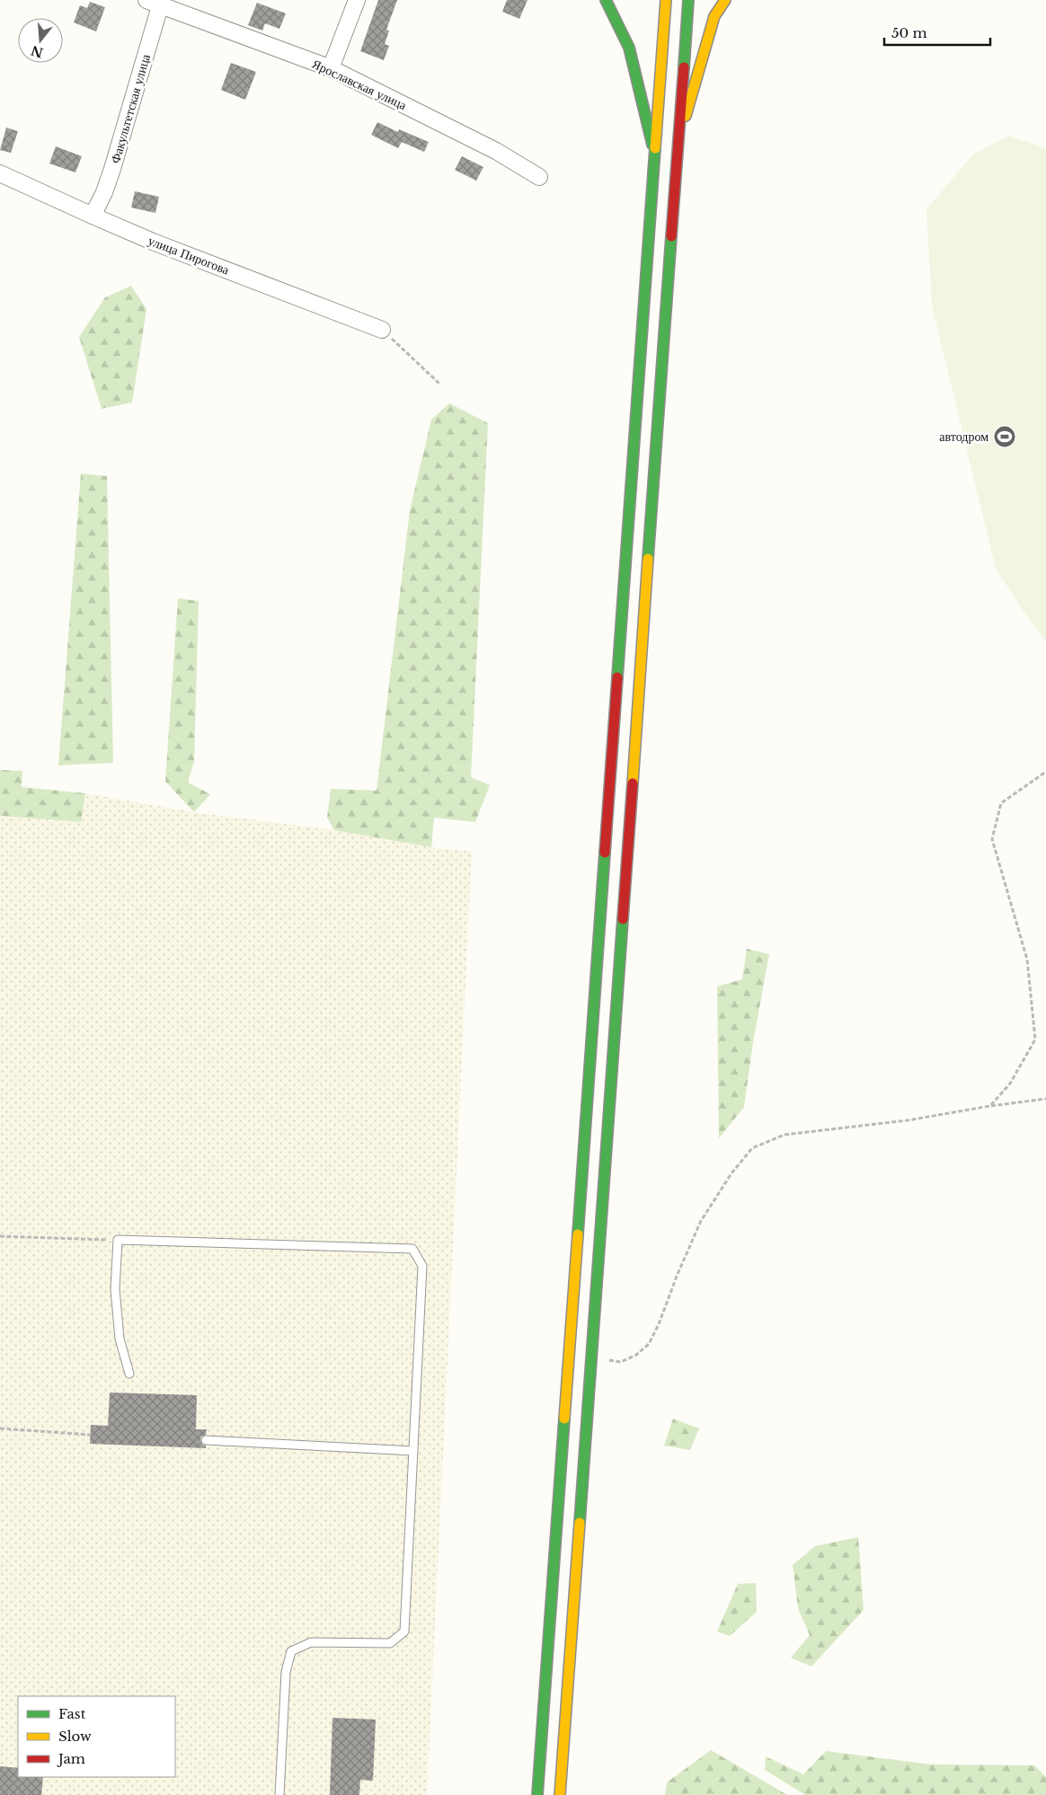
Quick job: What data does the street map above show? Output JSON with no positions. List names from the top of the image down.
{
  "streets": {
    "street": ["Ярославская улица", "Факультетская улица", "улица Пирогова"]
  },
  "crossings": [
    ["Ярославская улица", "Факультетская улица"],
    ["Факультетская улица", "улица Пирогова"]
  ],
  "places": {
    "sports": ["автодром"]
  },
  "legend": ["Fast", "Slow", "Jam"],
  "scale_bar": "50 m",
  "north": "bottom"
}
